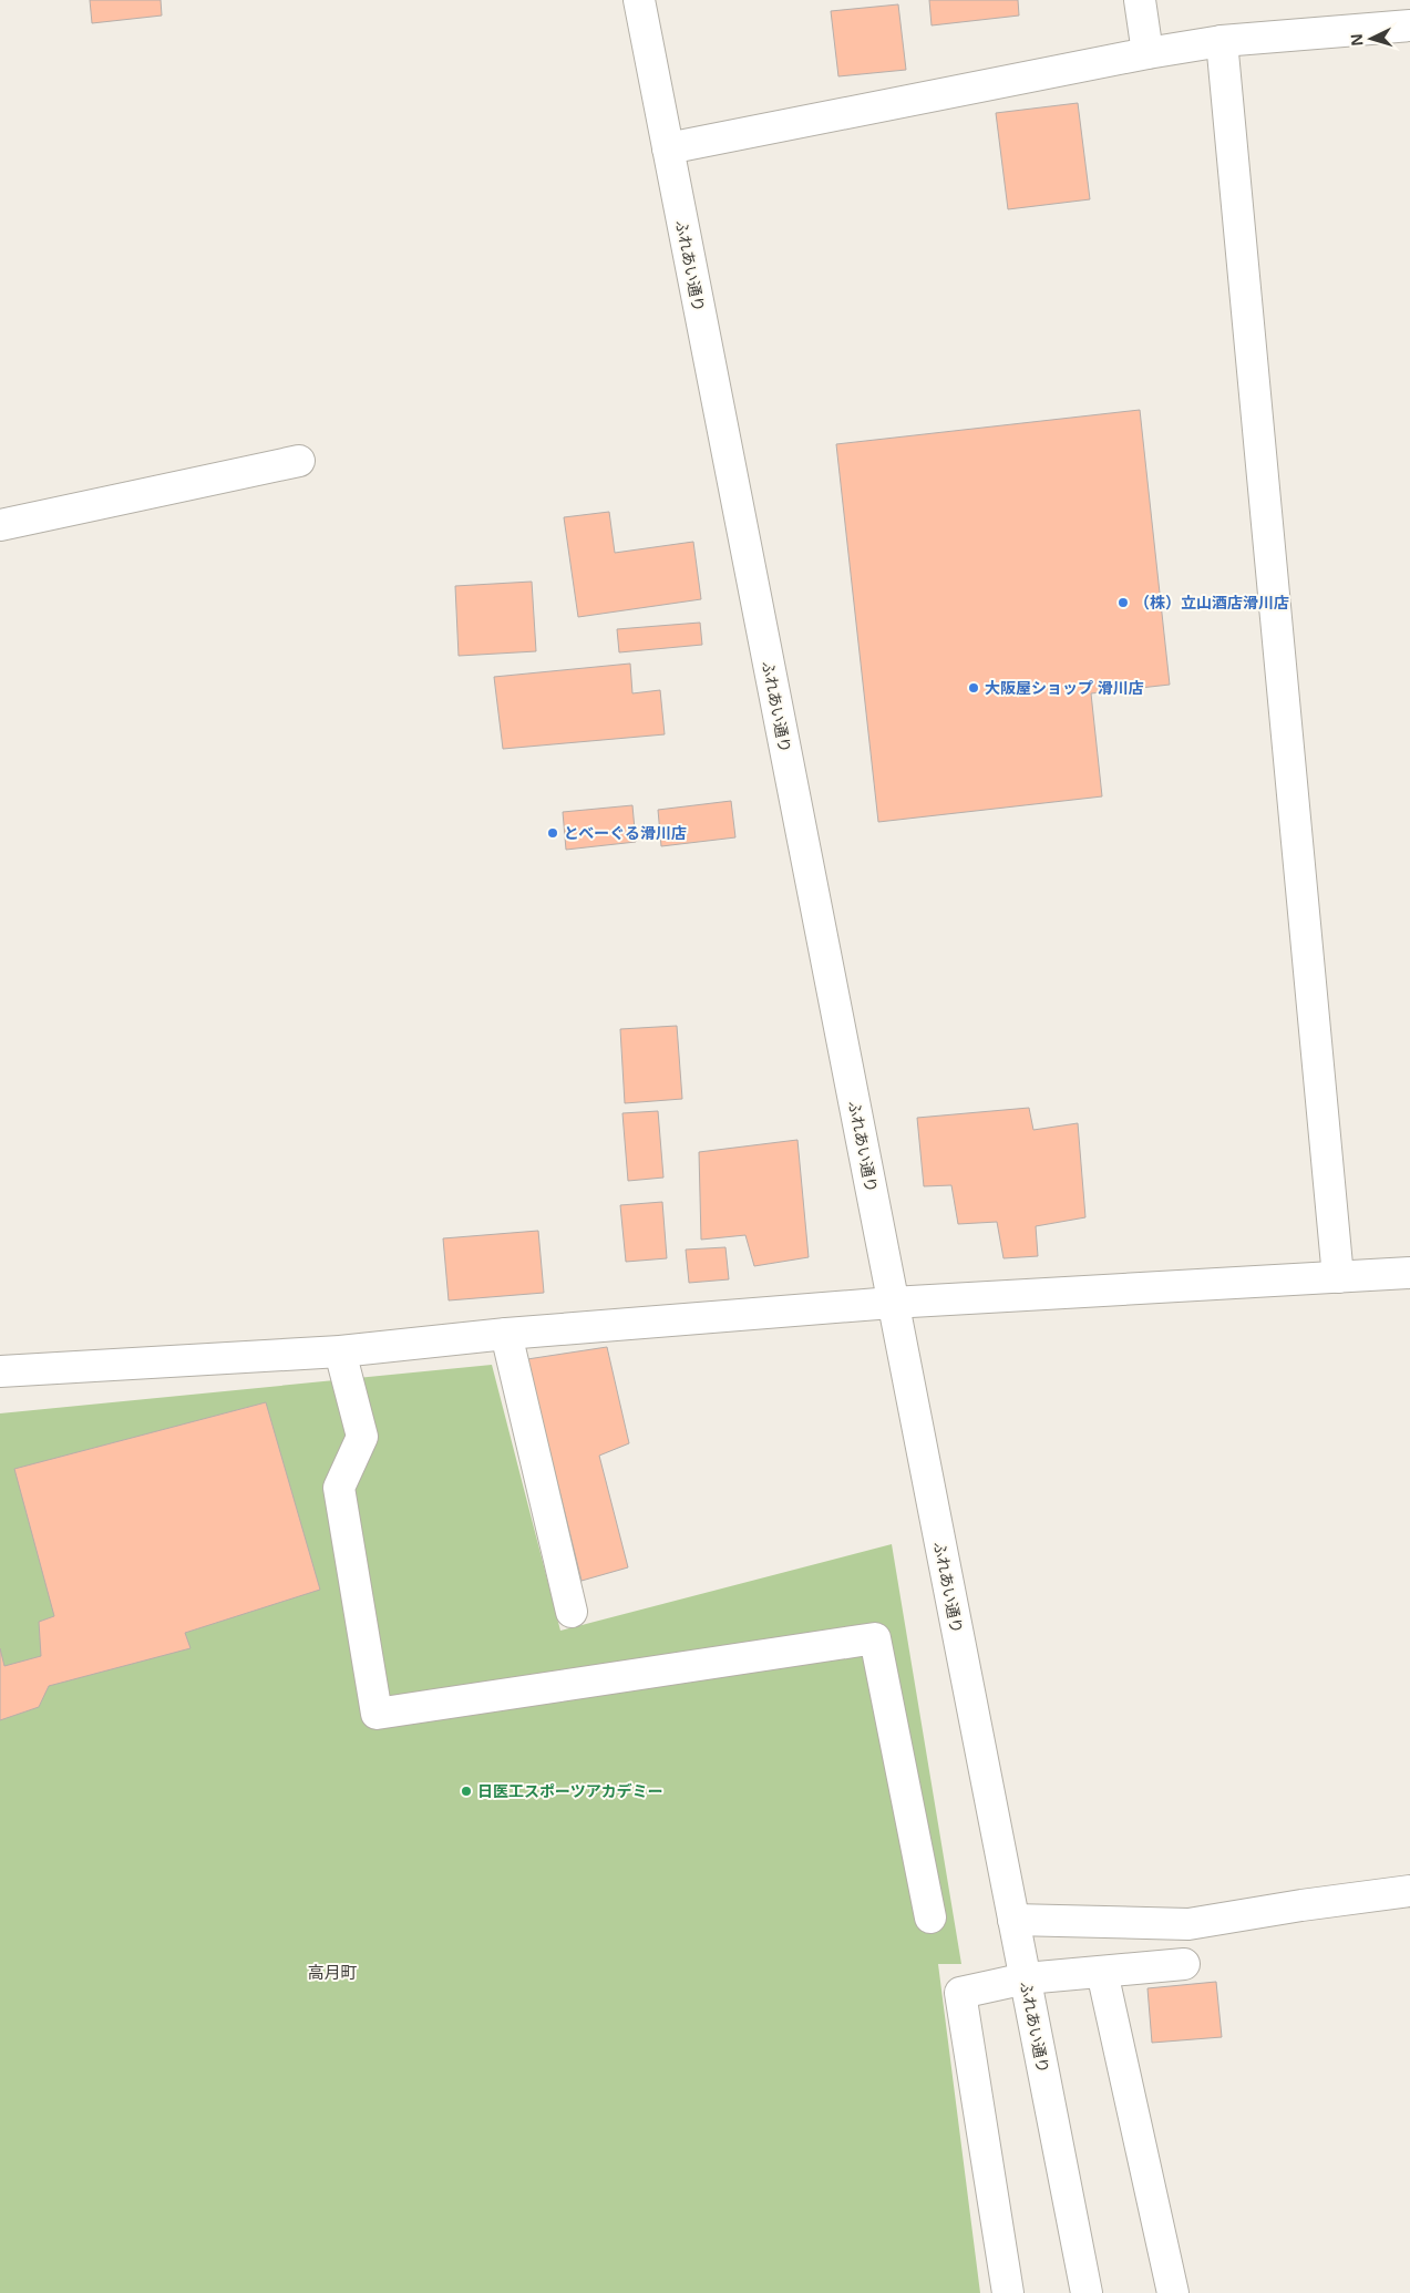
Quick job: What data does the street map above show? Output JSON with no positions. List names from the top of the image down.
{
  "streets": {
    "street": ["ふれあい通り"]
  },
  "districts": ["高月町"],
  "places": [
    "（株）立山酒店滑川店",
    "大阪屋ショップ 滑川店",
    "とべーぐる滑川店",
    "日医工スポーツアカデミー"
  ],
  "north": "left"
}
